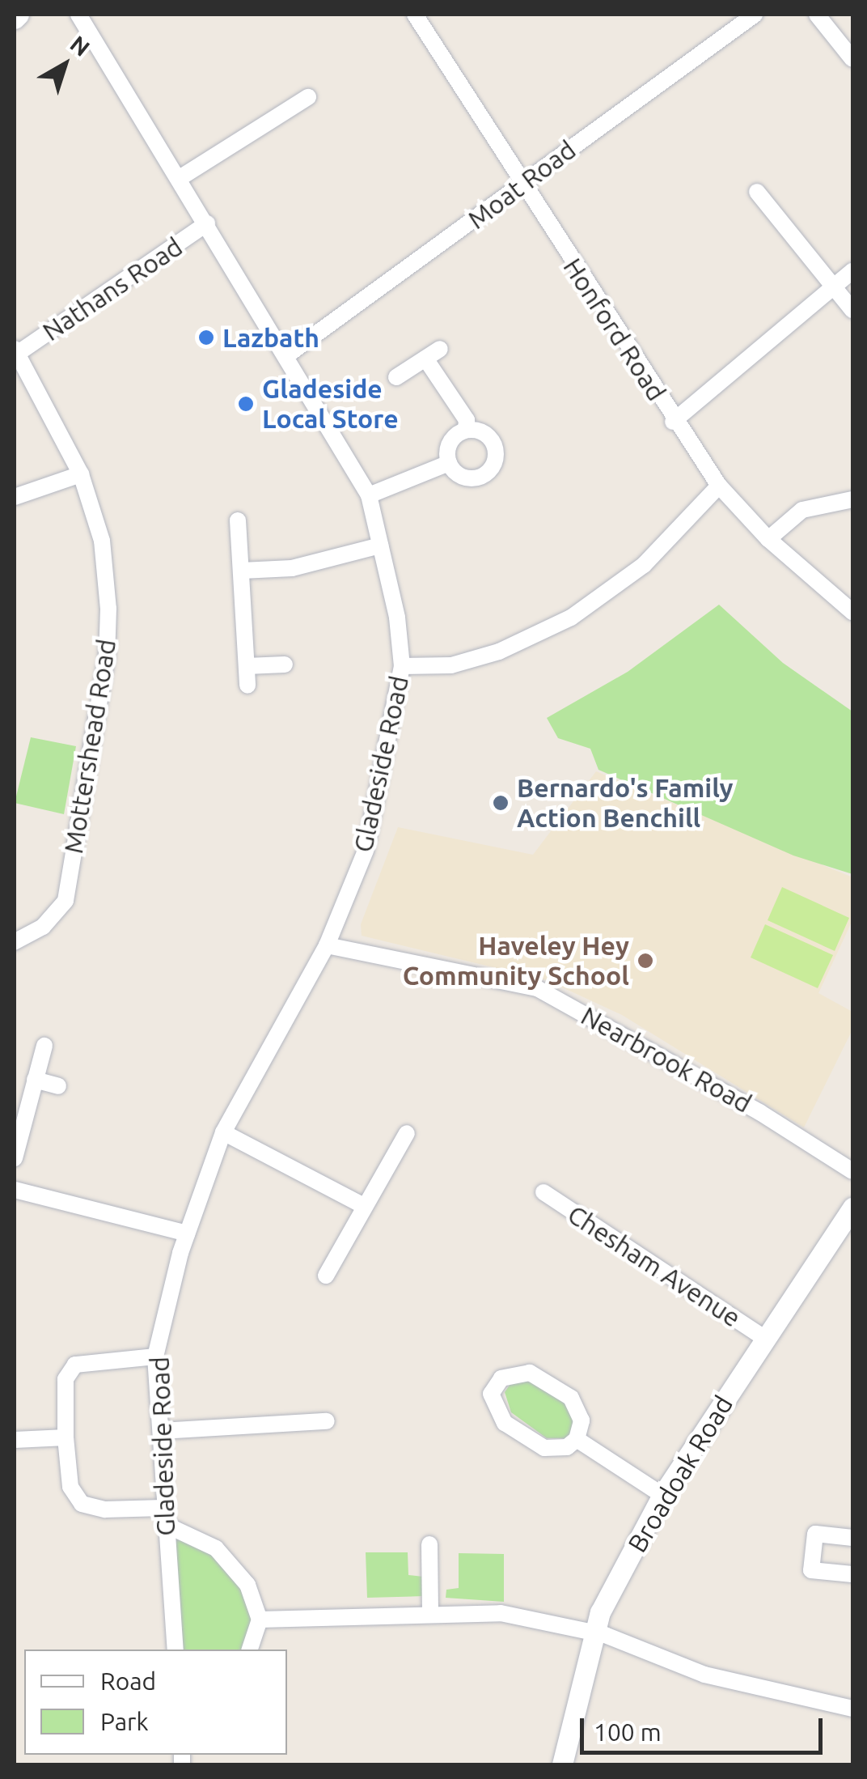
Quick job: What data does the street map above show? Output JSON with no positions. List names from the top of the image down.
{
  "streets": {
    "street": [
      "Moat Road",
      "Nathans Road",
      "Honford Road",
      "Mottershead Road",
      "Gladeside Road",
      "Nearbrook Road",
      "Chesham Avenue",
      "Broadoak Road"
    ]
  },
  "crossings": [
    ["Moat Road", "Honford Road"],
    ["Moat Road", "Gladeside Road"],
    ["Nathans Road", "Mottershead Road"],
    ["Nathans Road", "Gladeside Road"],
    ["Gladeside Road", "Nearbrook Road"],
    ["Chesham Avenue", "Broadoak Road"]
  ],
  "places": [
    "Lazbath",
    "Gladeside Local Store",
    "Bernardo's Family Action Benchill",
    "Haveley Hey Community School"
  ],
  "legend": ["Road", "Park"],
  "scale_bar": "100 m",
  "north": "top right"
}
